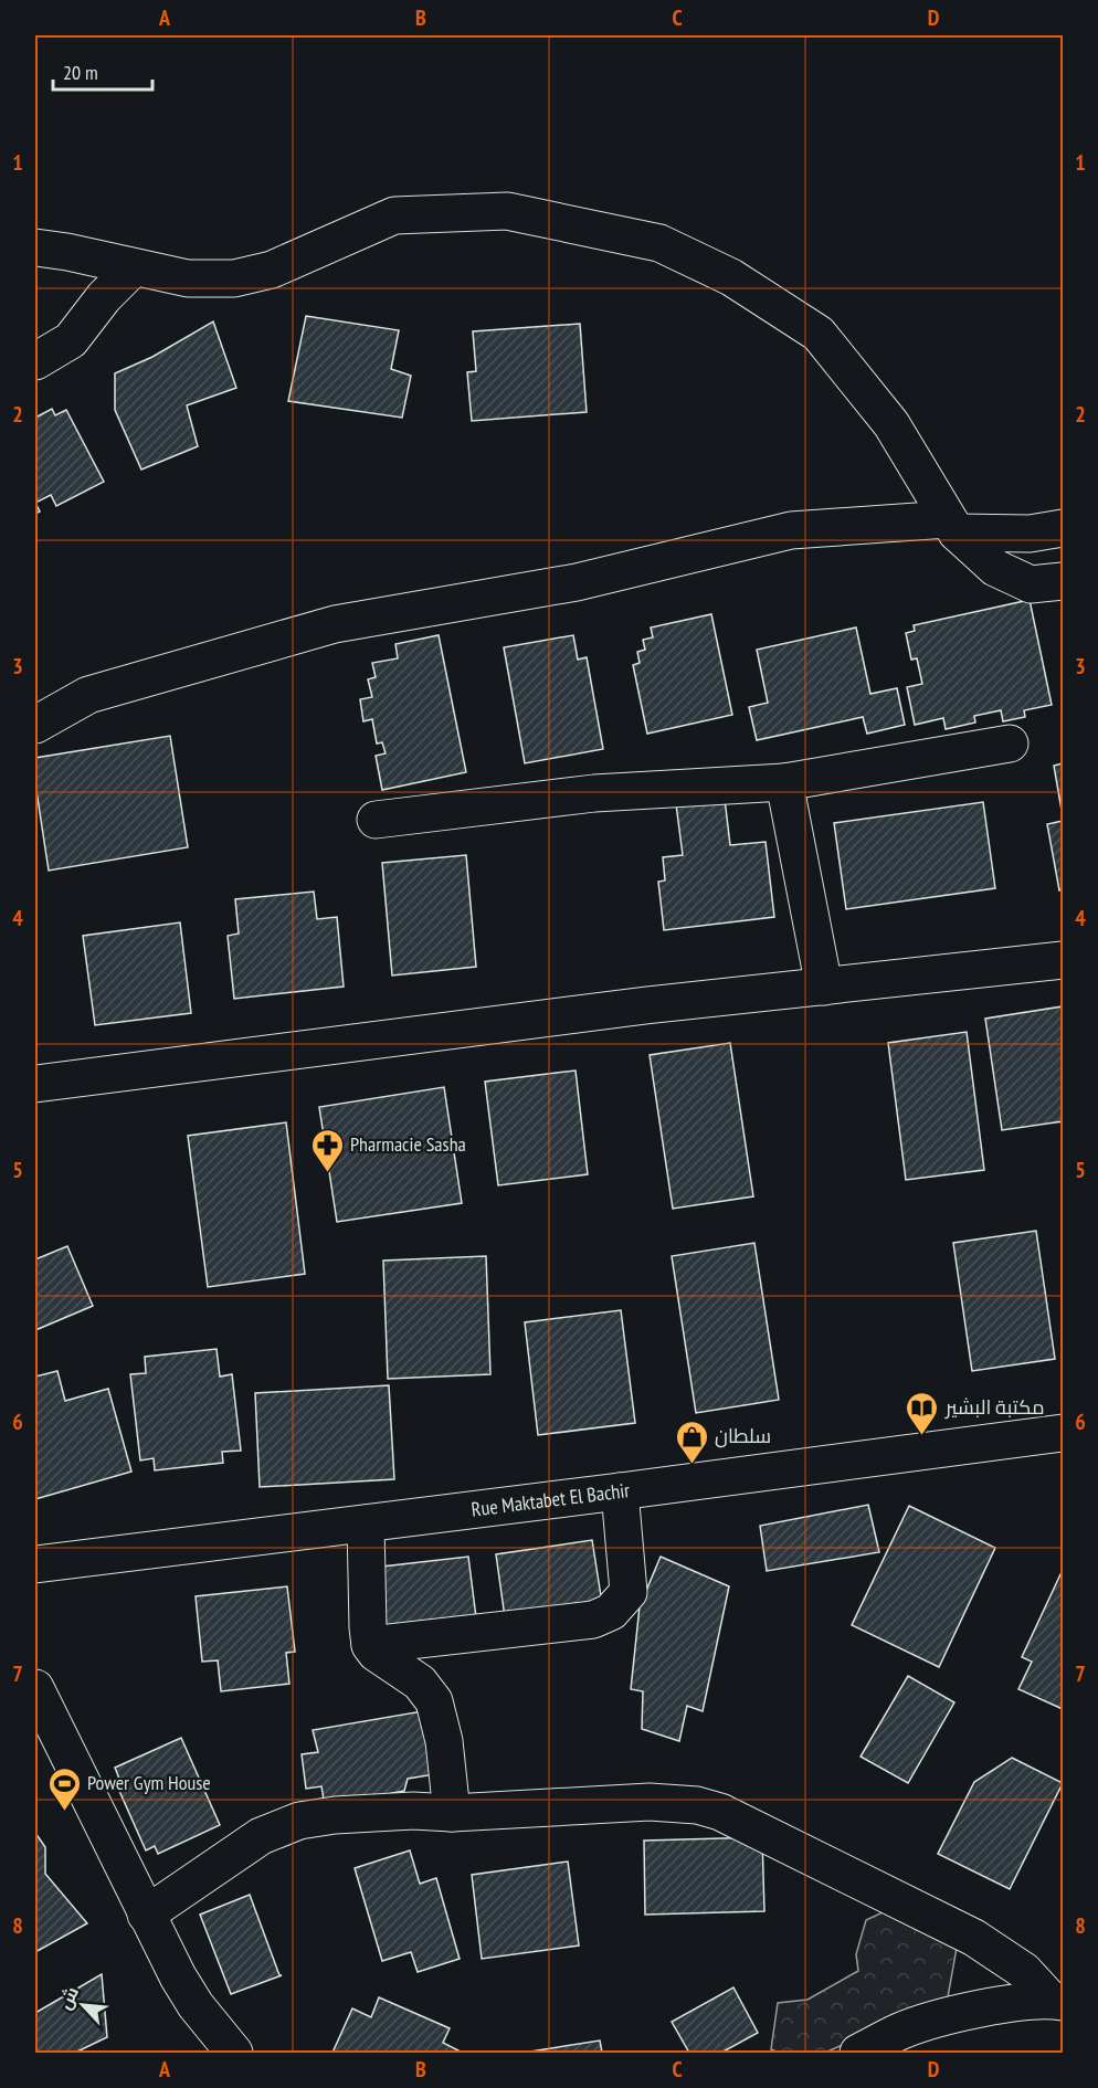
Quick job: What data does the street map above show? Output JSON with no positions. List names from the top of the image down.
{
  "streets": {
    "street": ["Rue Maktabet El Bachir"]
  },
  "places": {
    "pharmacy": ["Pharmacie Sasha"],
    "library": ["مكتبة البشير"],
    "shop": ["سلطان"],
    "sports": ["Power Gym House"]
  },
  "scale_bar": "20 m",
  "north": "top left",
  "grid": {
    "columns": [
      "A",
      "B",
      "C",
      "D"
    ],
    "rows": [
      "1",
      "2",
      "3",
      "4",
      "5",
      "6",
      "7",
      "8"
    ]
  }
}
